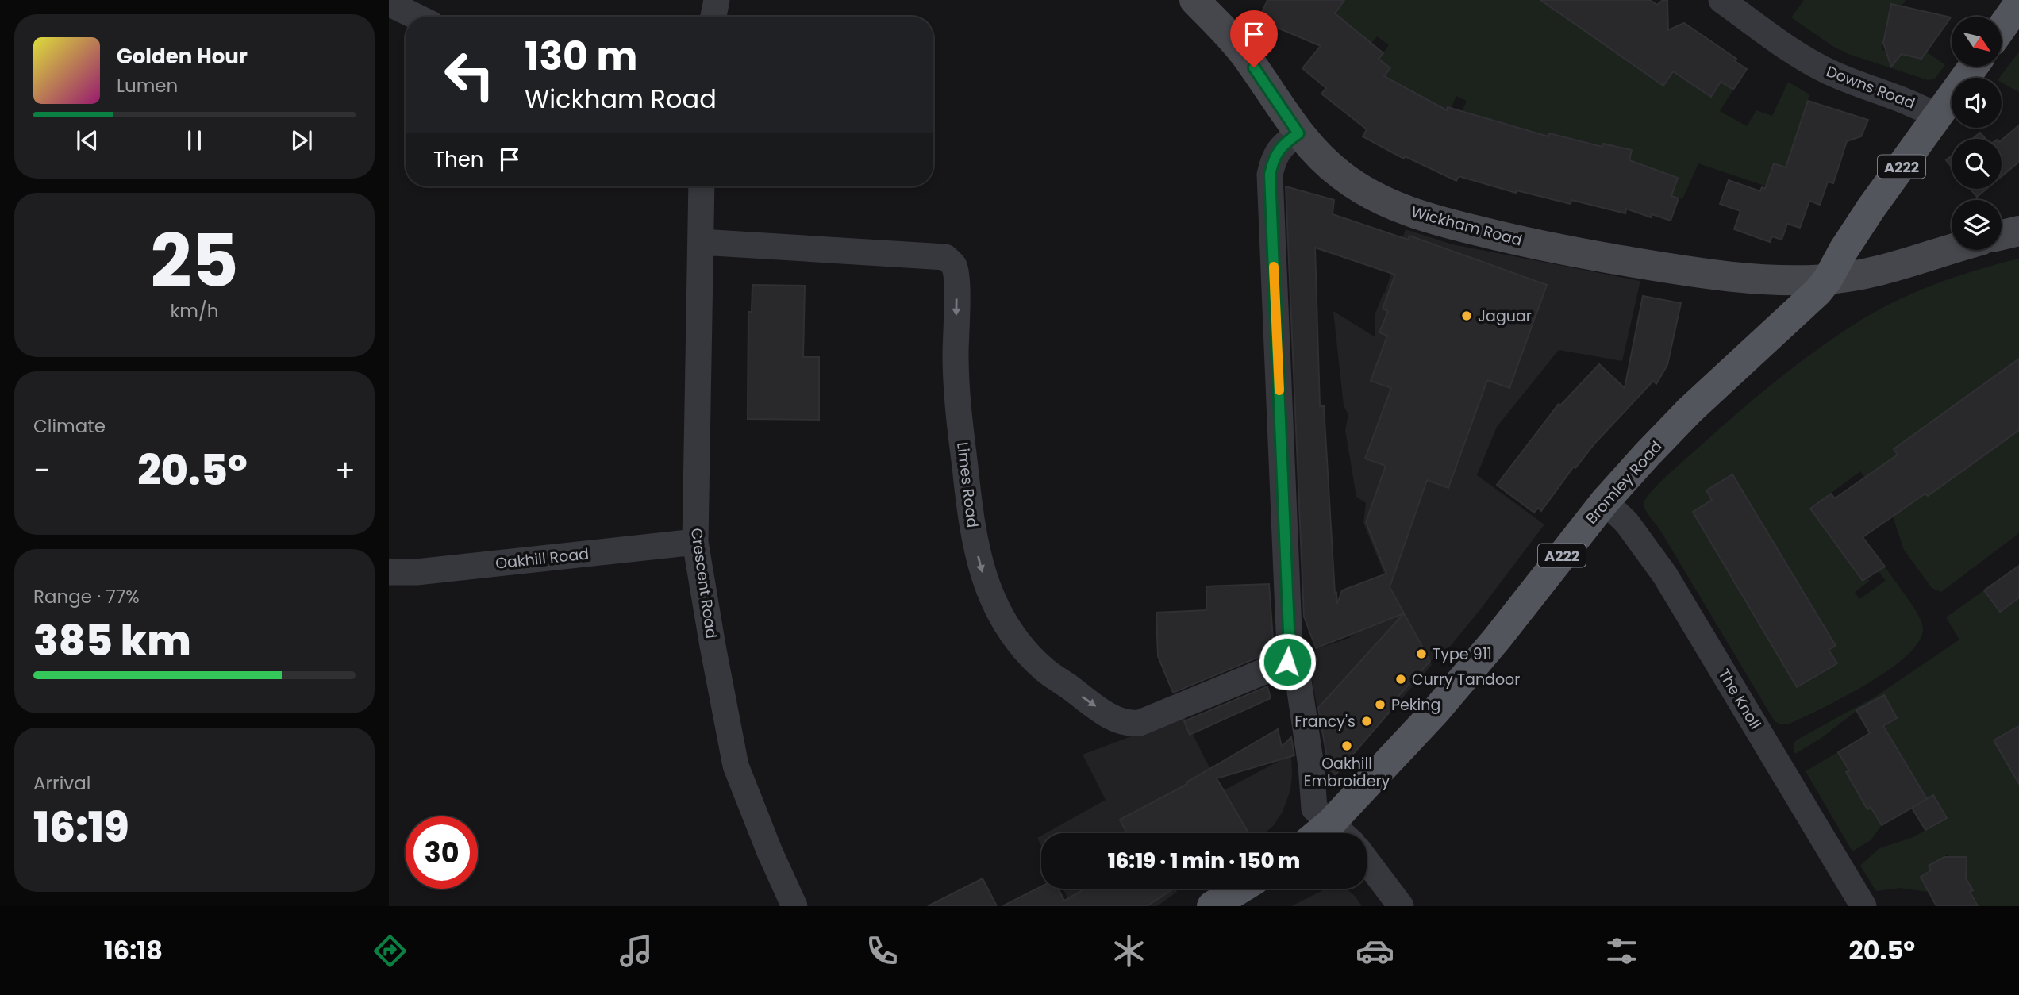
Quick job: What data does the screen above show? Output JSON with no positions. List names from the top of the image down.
{
  "streets": {
    "main road": ["A222", "Wickham Road", "Bromley Road"],
    "street": [
      "Downs Road",
      "Limes Road",
      "Oakhill Road",
      "Crescent Road",
      "The Knoll"
    ]
  },
  "crossings": [
    ["Downs Road", "A222"],
    ["A222", "Wickham Road"],
    ["A222", "Bromley Road"],
    ["Wickham Road", "Bromley Road"],
    ["Bromley Road", "The Knoll"],
    ["Limes Road", "Crescent Road"],
    ["Oakhill Road", "Crescent Road"]
  ],
  "places": [
    "Jaguar",
    "Type 911",
    "Curry Tandoor",
    "Peking",
    "Francy's",
    "Oakhill Embroidery"
  ],
  "north": "bottom right",
  "page": {
    "turn": ["130 m", "Wickham Road"],
    "song": ["Golden Hour", "Lumen"],
    "then": "Then",
    "tile": [
      ["25", "km/h"],
      "Climate",
      ["Range · 77%", "385 km"],
      ["Arrival", "16:19"]
    ],
    "heat": ["−", "20.5°", "+"],
    "limit": "30",
    "trip": "16:19 · 1 min · 150 m",
    "tabs": ["16:18", "20.5°"]
  }
}
